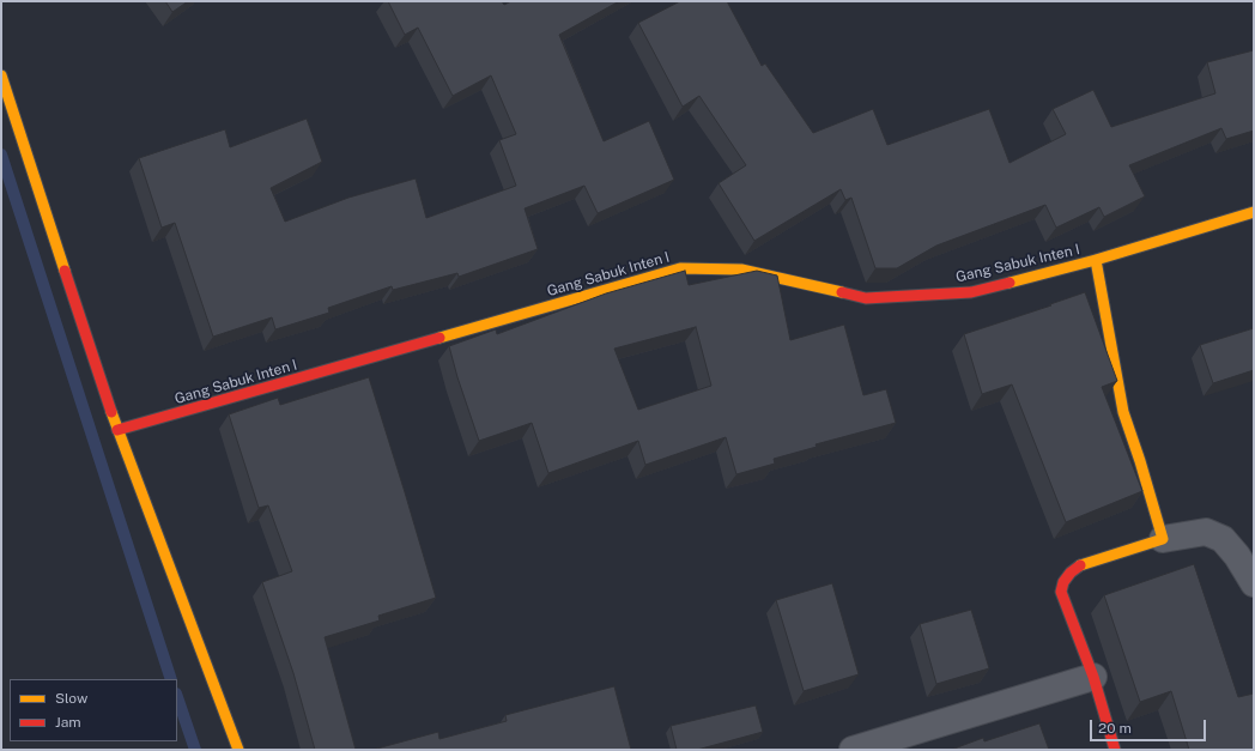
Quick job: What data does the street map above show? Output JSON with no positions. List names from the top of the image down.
{
  "streets": {
    "street": ["Gang Sabuk Inten I"]
  },
  "legend": ["Slow", "Jam"],
  "scale_bar": "20 m"
}
